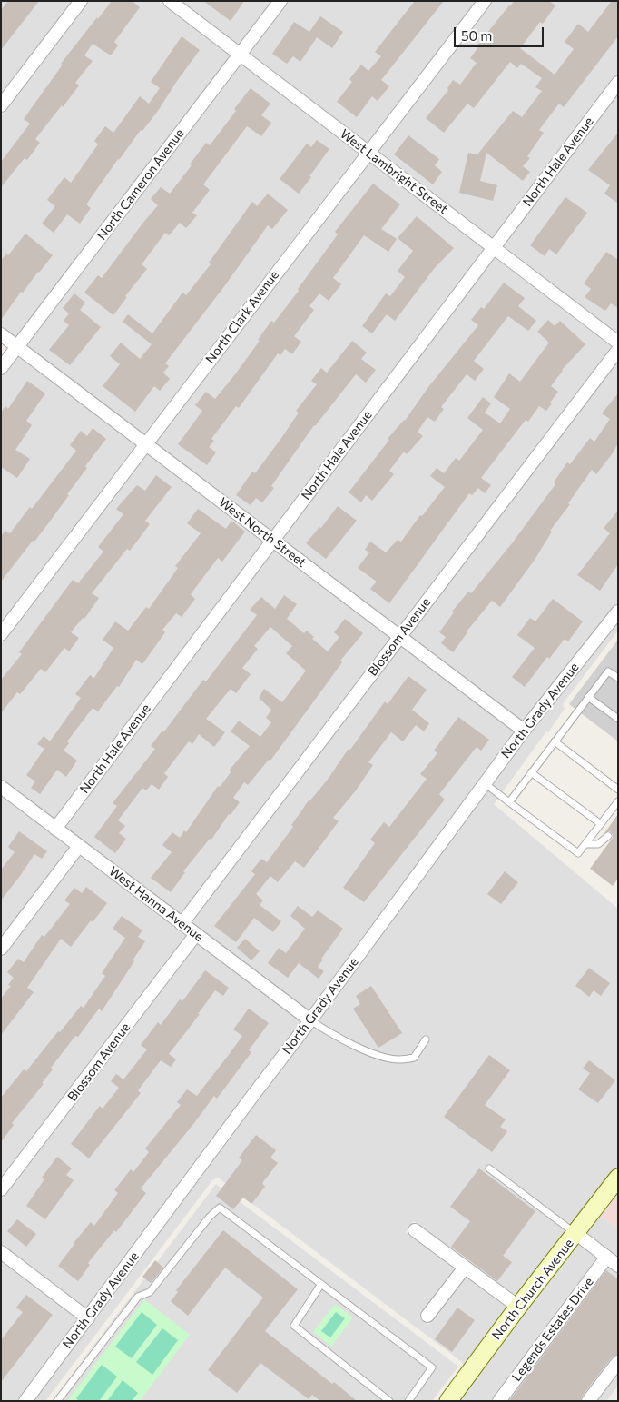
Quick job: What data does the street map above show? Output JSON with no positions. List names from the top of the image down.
{
  "streets": {
    "street": [
      "North Hale Avenue",
      "West Lambright Street",
      "North Cameron Avenue",
      "North Clark Avenue",
      "West North Street",
      "Blossom Avenue",
      "North Grady Avenue",
      "West Hanna Avenue",
      "North Church Avenue",
      "Legends Estates Drive"
    ]
  },
  "crossings": [
    ["North Hale Avenue", "West Lambright Street"],
    ["North Hale Avenue", "West North Street"],
    ["North Hale Avenue", "West Hanna Avenue"],
    ["West Lambright Street", "North Cameron Avenue"],
    ["West Lambright Street", "North Clark Avenue"],
    ["North Cameron Avenue", "West North Street"],
    ["North Clark Avenue", "West North Street"],
    ["West North Street", "Blossom Avenue"],
    ["West North Street", "North Grady Avenue"],
    ["Blossom Avenue", "West Hanna Avenue"],
    ["North Grady Avenue", "West Hanna Avenue"]
  ],
  "scale_bar": "50 m"
}
